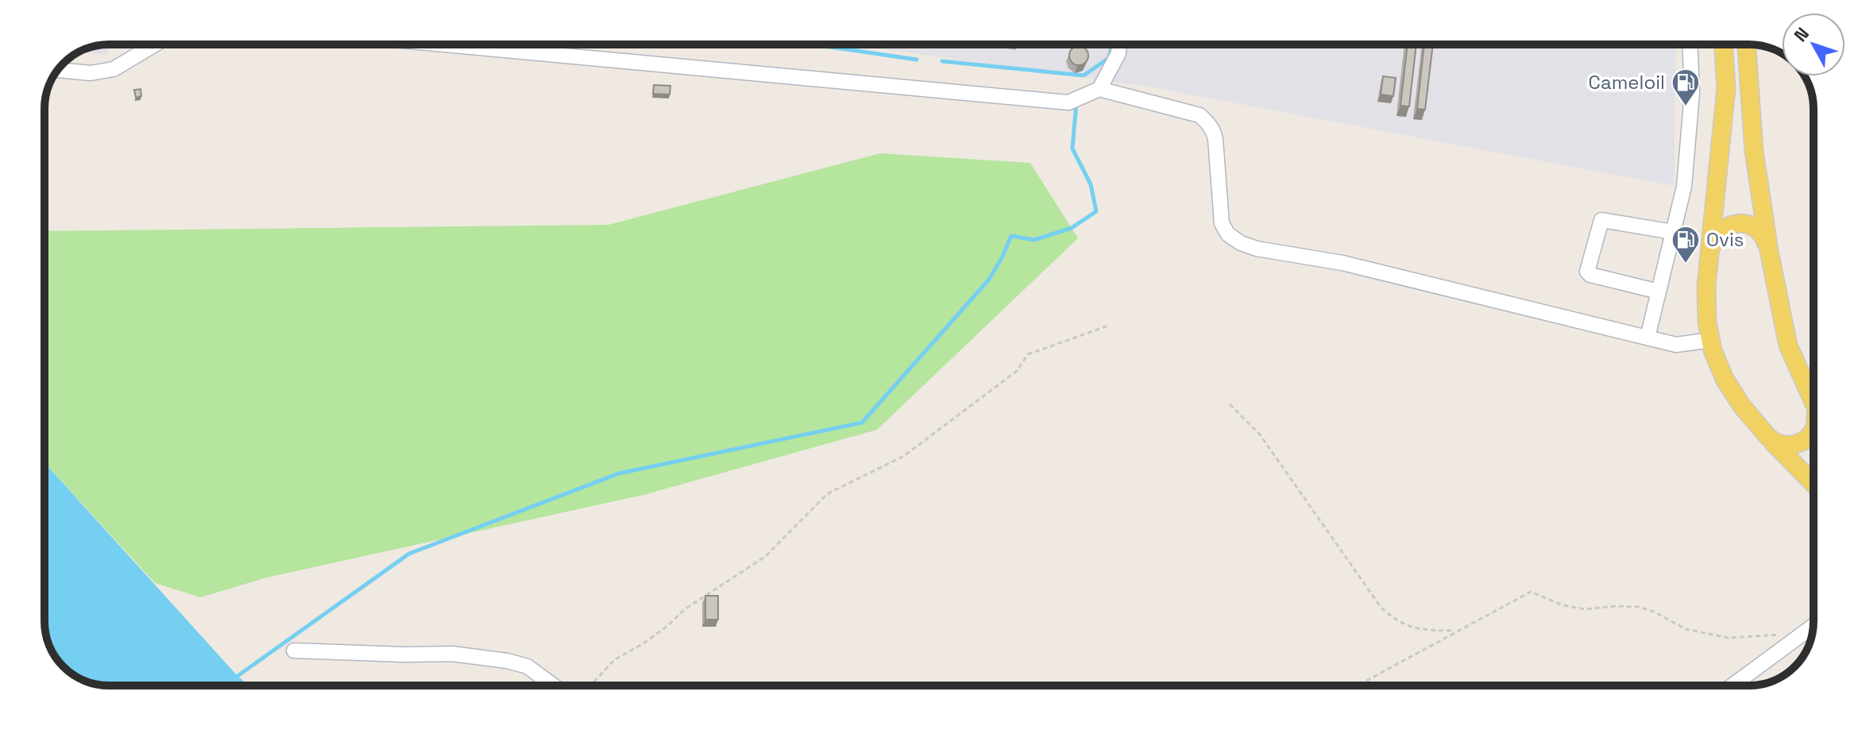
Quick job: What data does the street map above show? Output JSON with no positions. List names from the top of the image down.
{
  "places": {
    "fuel station": ["Cameloil", "Ovis"]
  },
  "north": "top left"
}
